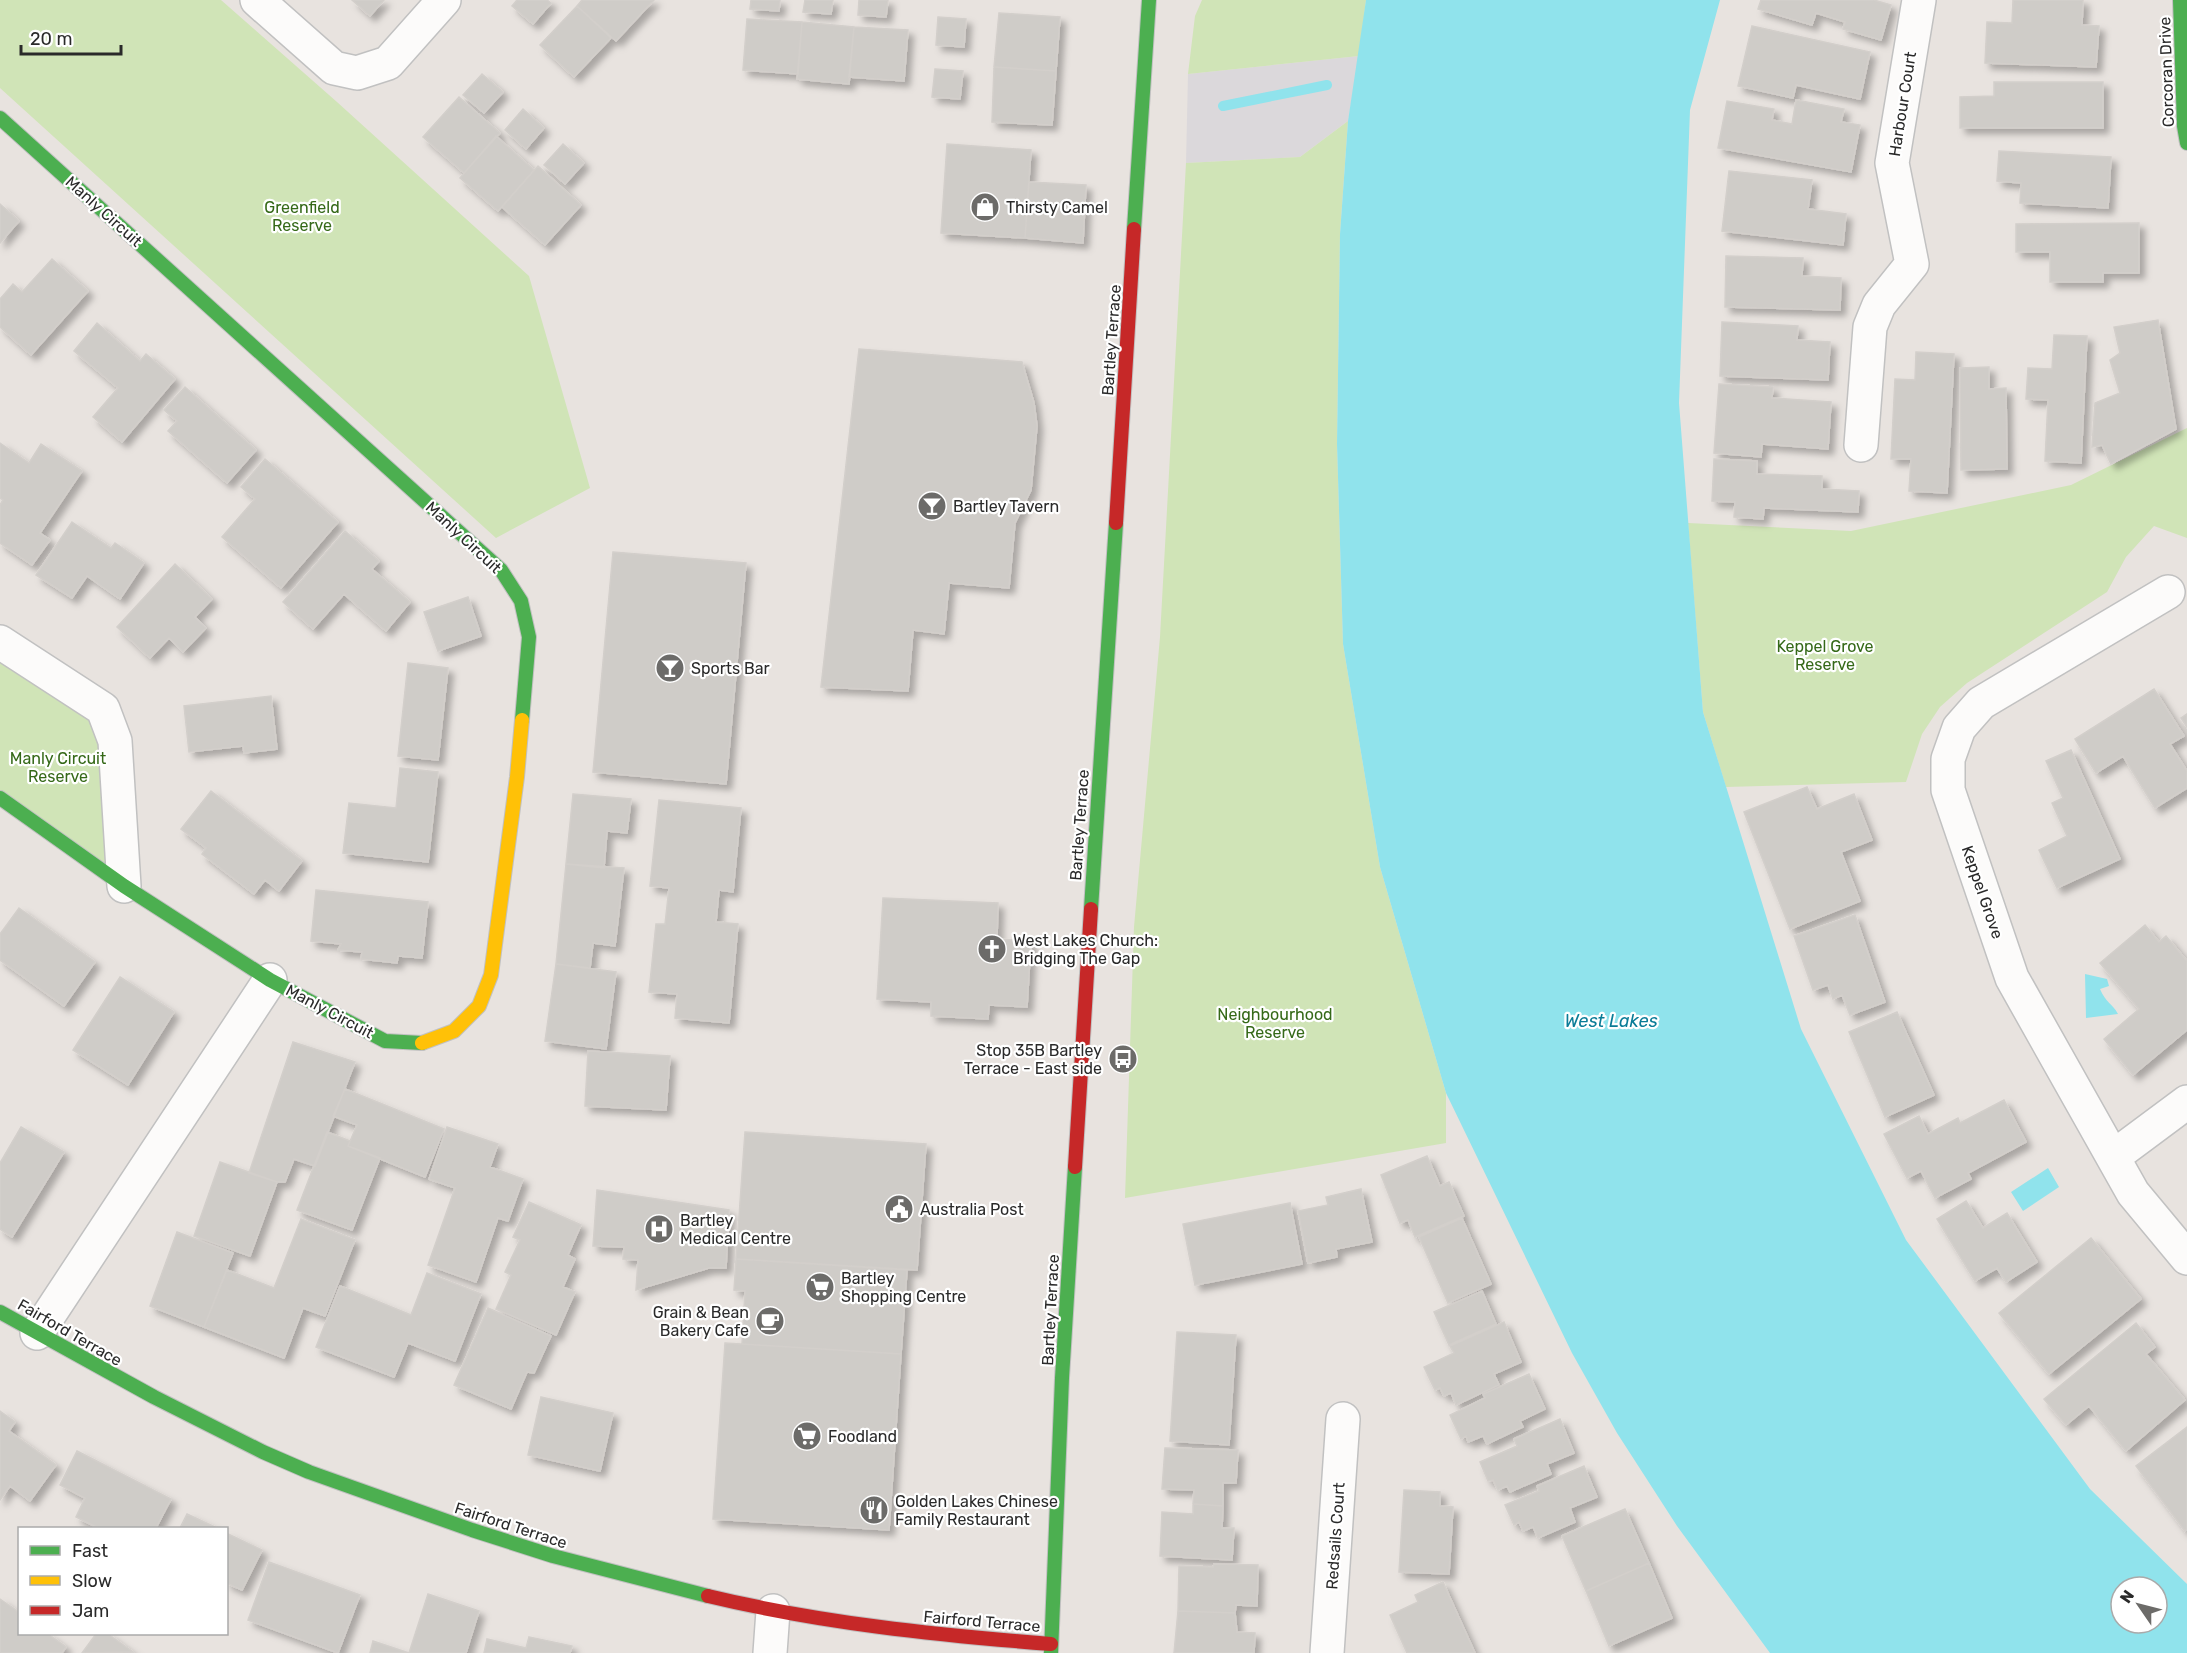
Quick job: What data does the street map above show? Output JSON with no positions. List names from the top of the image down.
{
  "streets": {
    "street": [
      "Corcoran Drive",
      "Harbour Court",
      "Manly Circuit",
      "Bartley Terrace",
      "Keppel Grove",
      "Fairford Terrace",
      "Redsails Court"
    ]
  },
  "crossings": [
    ["Manly Circuit", "Fairford Terrace"],
    ["Bartley Terrace", "Fairford Terrace"]
  ],
  "water": ["West Lakes"],
  "parks": [
    "Greenfield Reserve",
    "Keppel Grove Reserve",
    "Manly Circuit Reserve",
    "Neighbourhood Reserve"
  ],
  "places": {
    "shop": ["Thirsty Camel"],
    "bar": ["Bartley Tavern", "Sports Bar"],
    "church": ["West Lakes Church: Bridging The Gap"],
    "bus stop": ["Stop 35B Bartley Terrace - East side"],
    "public building": ["Australia Post"],
    "hospital": ["Bartley Medical Centre"],
    "supermarket": ["Bartley Shopping Centre", "Foodland"],
    "cafe": ["Grain & Bean Bakery Cafe"],
    "restaurant": ["Golden Lakes Chinese Family Restaurant"]
  },
  "legend": ["Fast", "Slow", "Jam"],
  "scale_bar": "20 m",
  "north": "top left"
}
